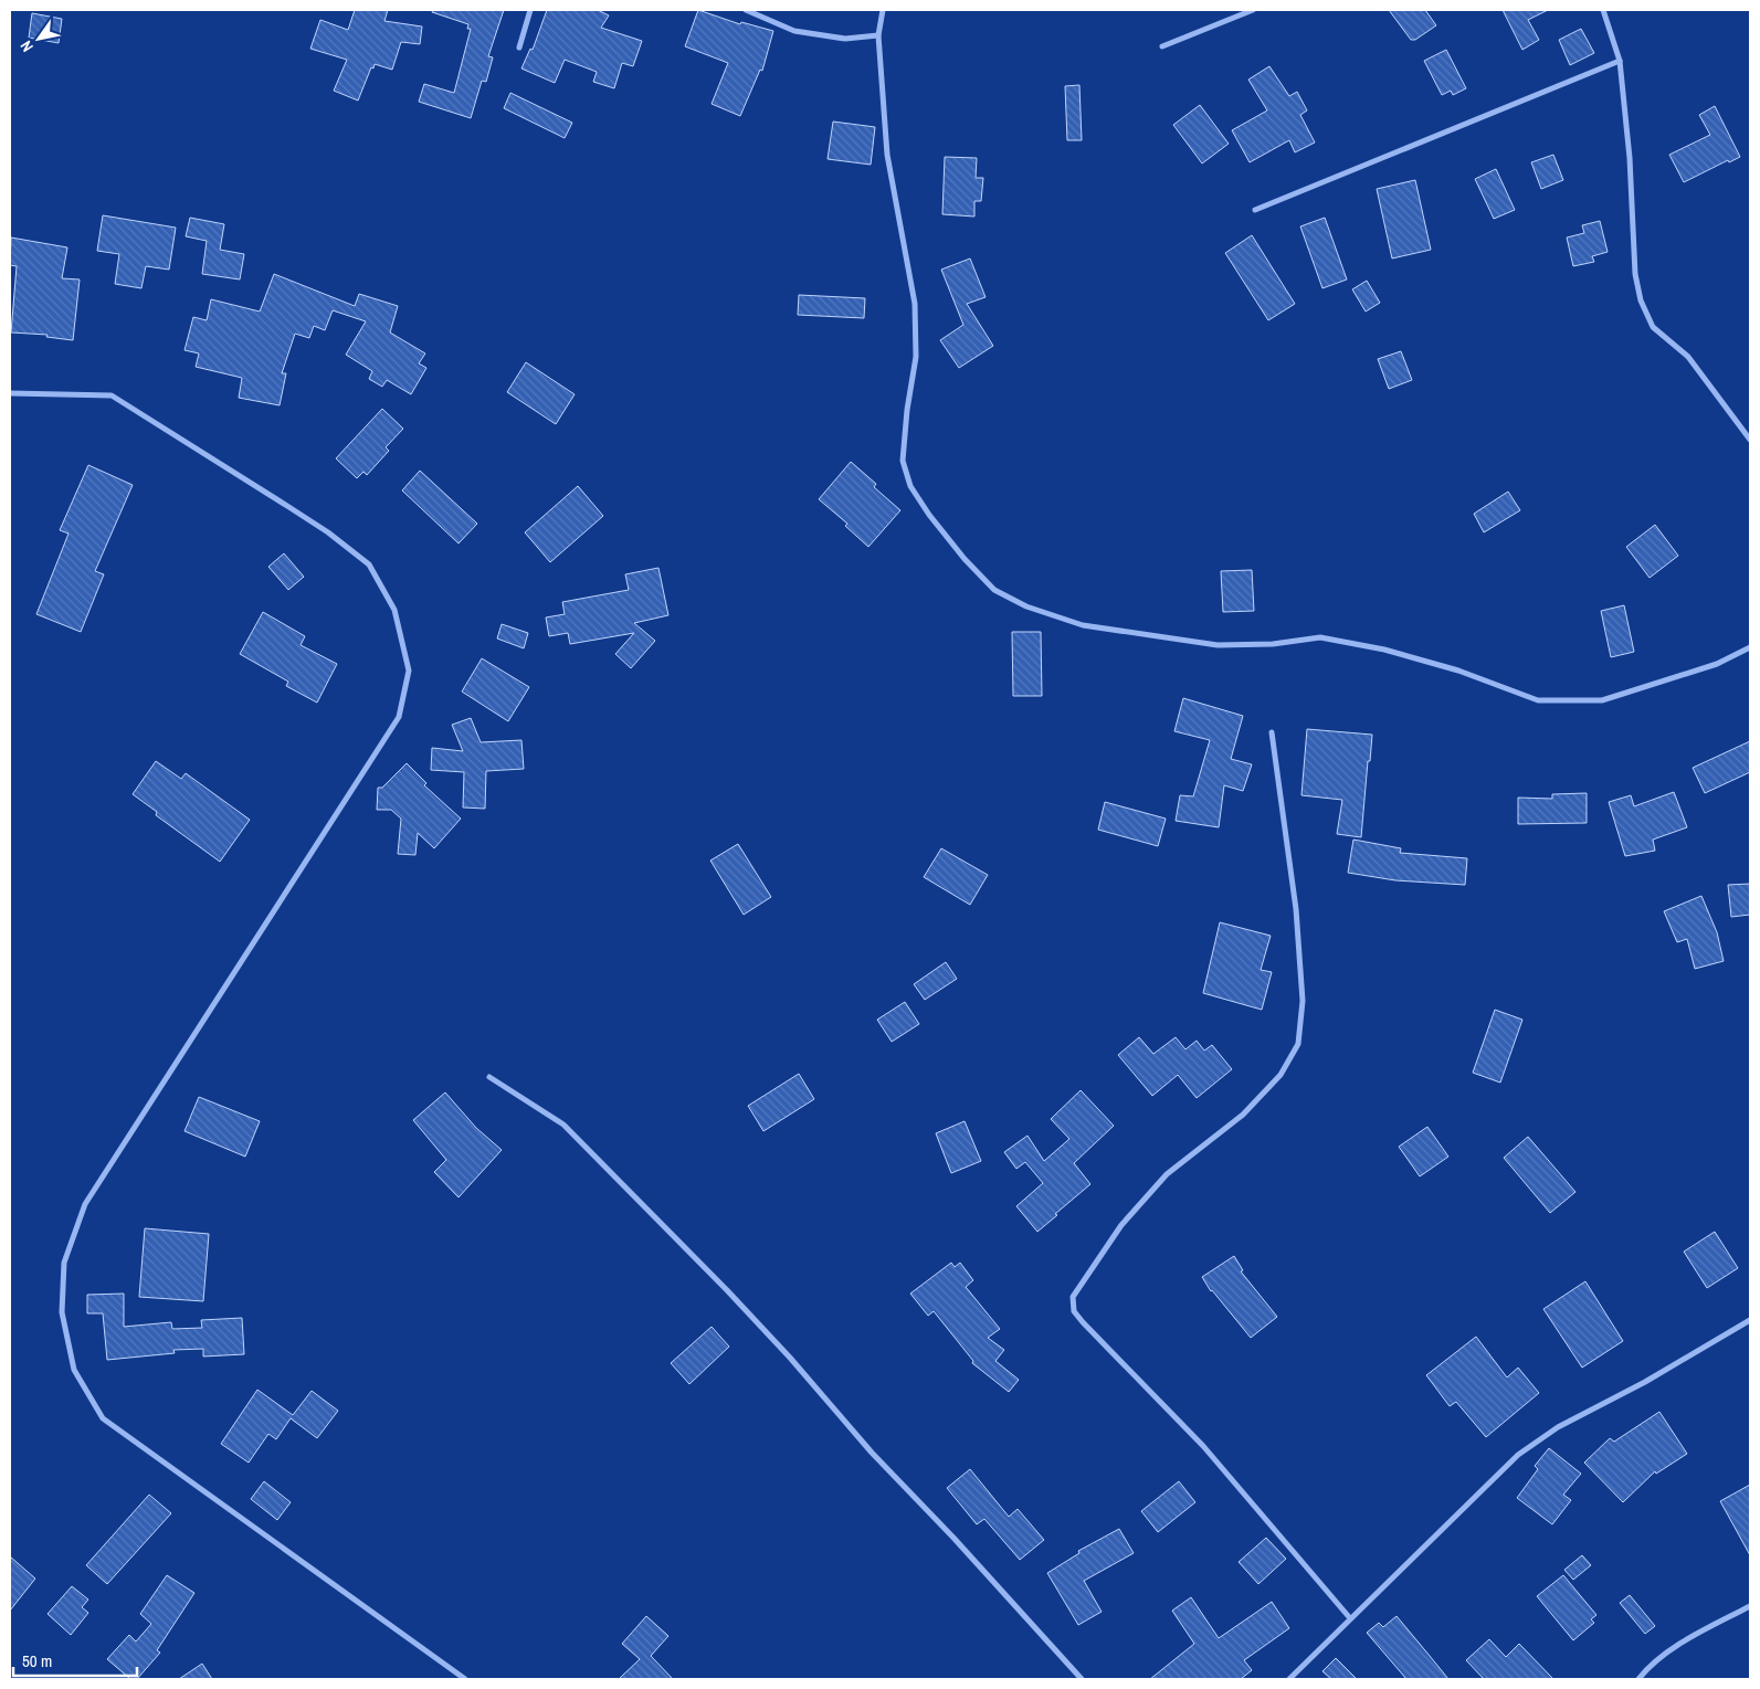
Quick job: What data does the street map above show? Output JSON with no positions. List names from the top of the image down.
{
  "scale_bar": "50 m",
  "north": "bottom left"
}
